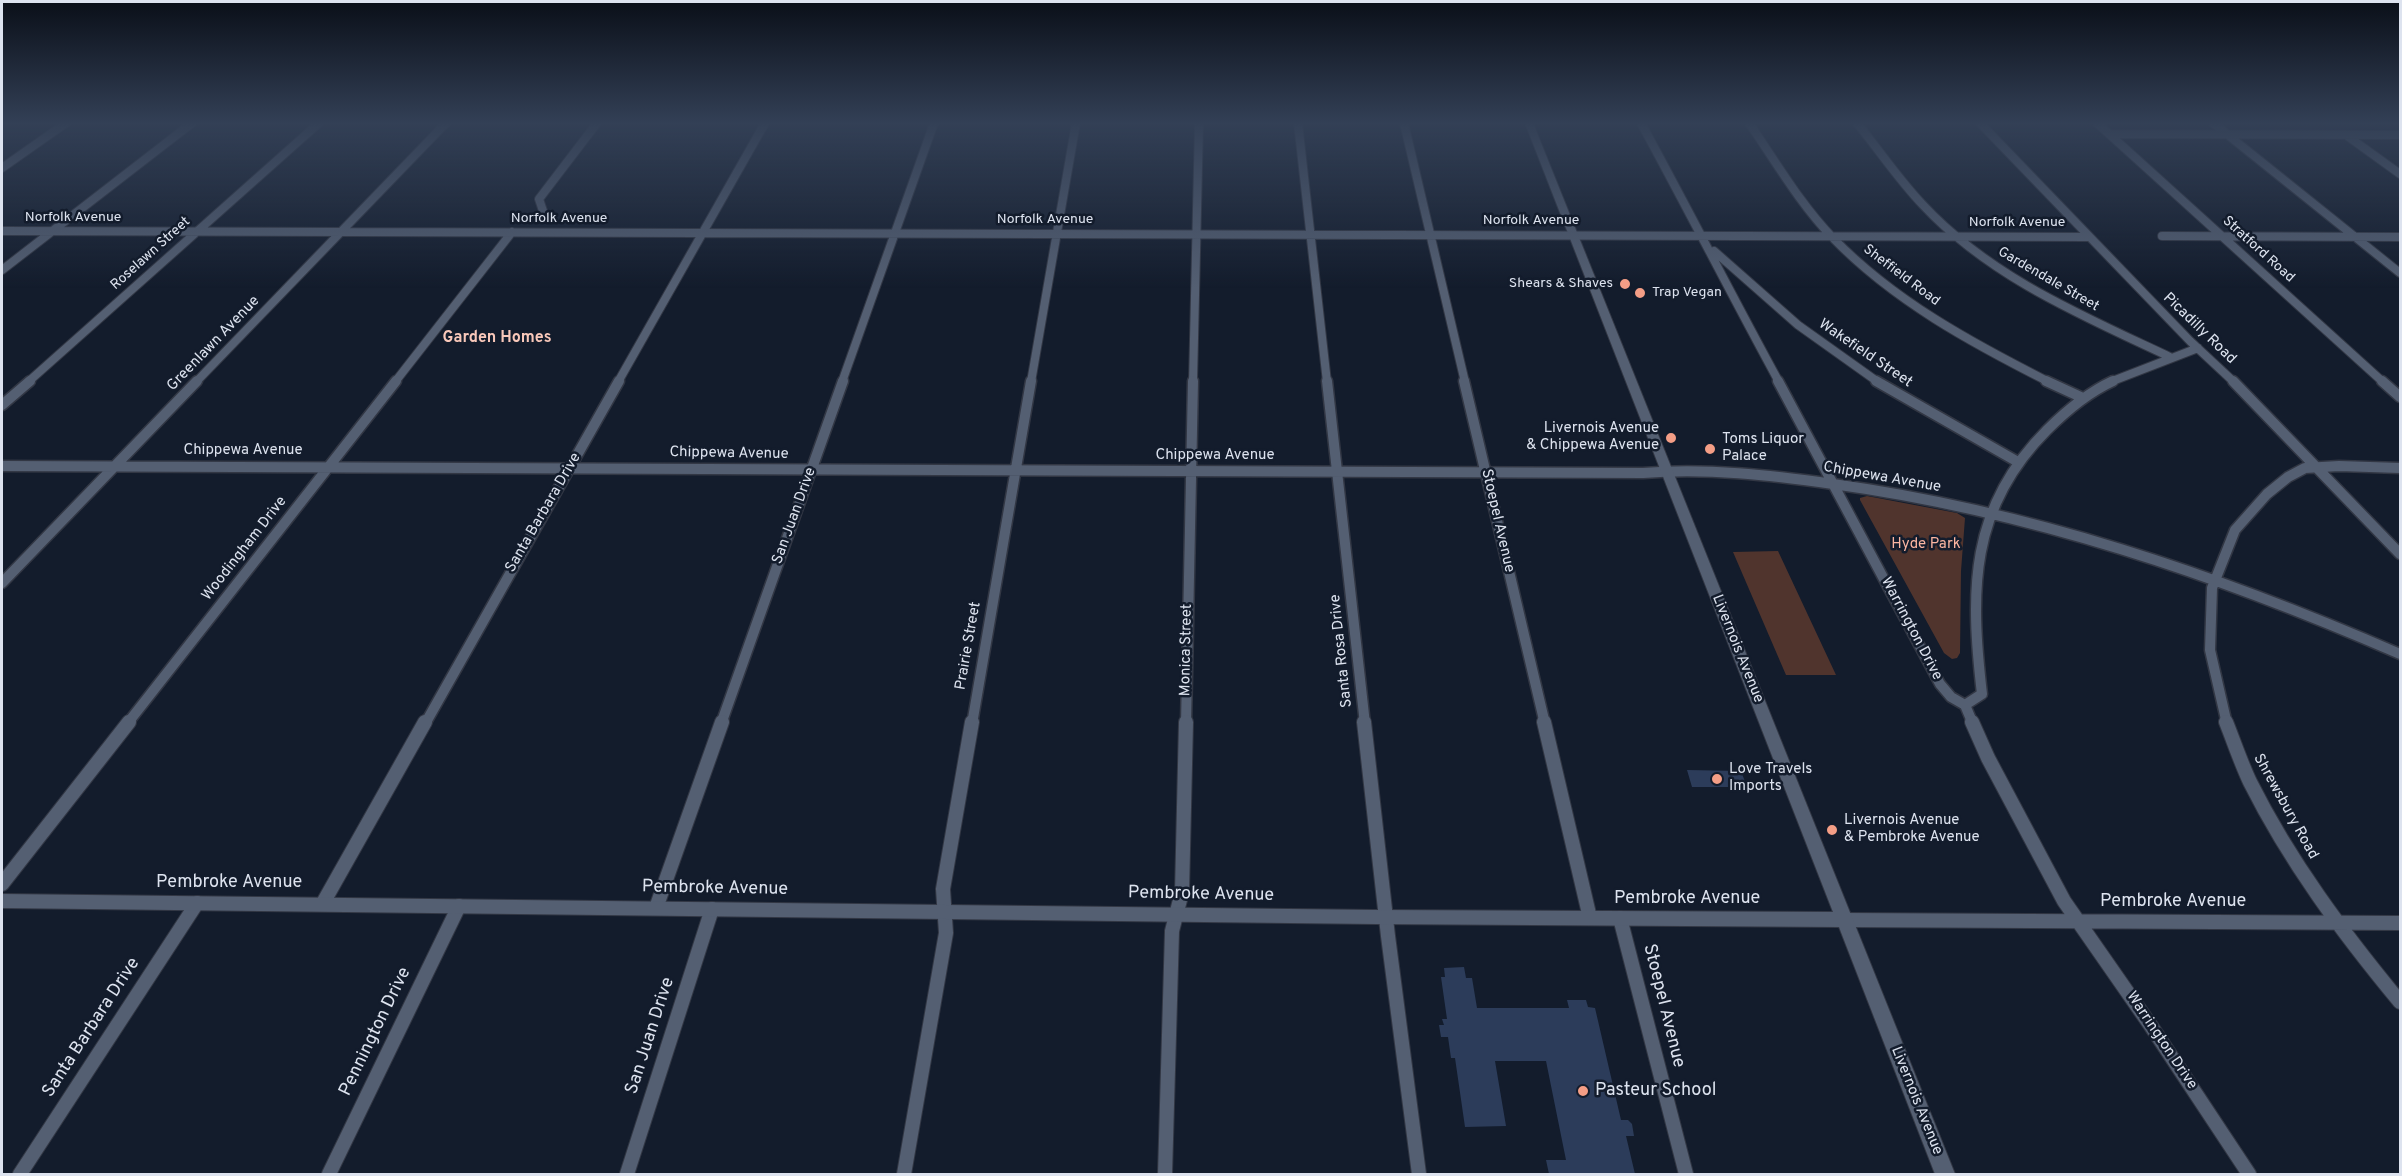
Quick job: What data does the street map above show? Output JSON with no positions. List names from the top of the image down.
{
  "streets": {
    "street": [
      "Norfolk Avenue",
      "Stratford Road",
      "Roselawn Street",
      "Sheffield Road",
      "Gardendale Street",
      "Picadilly Road",
      "Greenlawn Avenue",
      "Wakefield Street",
      "Chippewa Avenue",
      "Santa Barbara Drive",
      "San Juan Drive",
      "Stoepel Avenue",
      "Woodingham Drive",
      "Warrington Drive",
      "Prairie Street",
      "Livernois Avenue",
      "Monica Street",
      "Santa Rosa Drive",
      "Shrewsbury Road",
      "Pembroke Avenue",
      "Pennington Drive"
    ]
  },
  "crossings": [
    ["Norfolk Avenue", "Roselawn Street"],
    ["Norfolk Avenue", "Sheffield Road"],
    ["Norfolk Avenue", "Gardendale Street"],
    ["Norfolk Avenue", "Picadilly Road"],
    ["Norfolk Avenue", "Greenlawn Avenue"],
    ["Norfolk Avenue", "Santa Barbara Drive"],
    ["Norfolk Avenue", "San Juan Drive"],
    ["Norfolk Avenue", "Stoepel Avenue"],
    ["Norfolk Avenue", "Woodingham Drive"],
    ["Norfolk Avenue", "Warrington Drive"],
    ["Norfolk Avenue", "Prairie Street"],
    ["Norfolk Avenue", "Livernois Avenue"],
    ["Norfolk Avenue", "Monica Street"],
    ["Norfolk Avenue", "Santa Rosa Drive"],
    ["Picadilly Road", "Shrewsbury Road"],
    ["Greenlawn Avenue", "Chippewa Avenue"],
    ["Wakefield Street", "Warrington Drive"],
    ["Chippewa Avenue", "Santa Barbara Drive"],
    ["Chippewa Avenue", "San Juan Drive"],
    ["Chippewa Avenue", "Stoepel Avenue"],
    ["Chippewa Avenue", "Woodingham Drive"],
    ["Chippewa Avenue", "Warrington Drive"],
    ["Chippewa Avenue", "Prairie Street"],
    ["Chippewa Avenue", "Livernois Avenue"],
    ["Chippewa Avenue", "Monica Street"],
    ["Chippewa Avenue", "Santa Rosa Drive"],
    ["Chippewa Avenue", "Shrewsbury Road"],
    ["Santa Barbara Drive", "Pembroke Avenue"],
    ["San Juan Drive", "Pembroke Avenue"],
    ["Stoepel Avenue", "Pembroke Avenue"],
    ["Warrington Drive", "Pembroke Avenue"],
    ["Prairie Street", "Pembroke Avenue"],
    ["Livernois Avenue", "Pembroke Avenue"],
    ["Monica Street", "Pembroke Avenue"],
    ["Santa Rosa Drive", "Pembroke Avenue"],
    ["Shrewsbury Road", "Pembroke Avenue"],
    ["Pembroke Avenue", "Pennington Drive"]
  ],
  "districts": ["Garden Homes"],
  "parks": ["Hyde Park"],
  "places": [
    "Shears & Shaves",
    "Trap Vegan",
    "Livernois Avenue & Chippewa Avenue",
    "Toms Liquor Palace",
    "Love Travels Imports",
    "Livernois Avenue & Pembroke Avenue",
    "Pasteur School"
  ]
}
